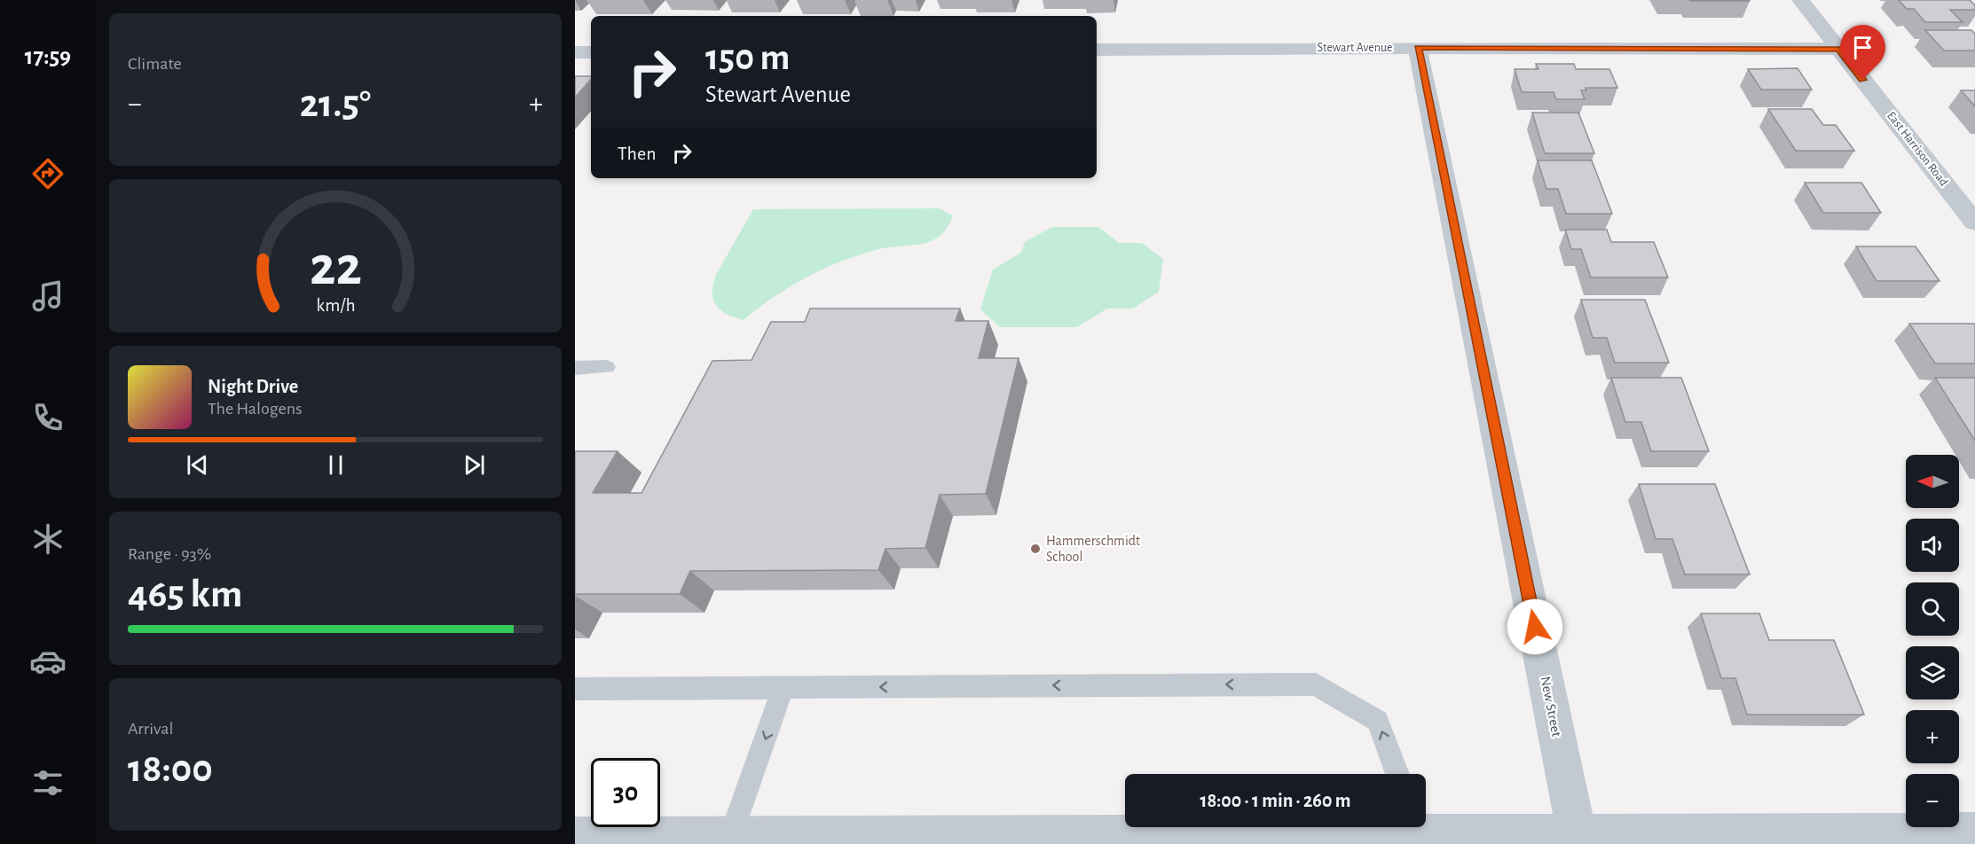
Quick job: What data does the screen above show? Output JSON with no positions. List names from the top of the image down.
{
  "streets": {
    "street": ["Stewart Avenue", "East Harrison Road", "New Street"]
  },
  "crossings": [
    ["Stewart Avenue", "East Harrison Road"],
    ["Stewart Avenue", "New Street"]
  ],
  "places": ["Hammerschmidt School"],
  "north": "left",
  "page": {
    "tabs": "17:59",
    "tile": [
      "Climate",
      ["Range · 93%", "465 km"],
      ["Arrival", "18:00"]
    ],
    "turn": ["150 m", "Stewart Avenue"],
    "heat": ["−", "21.5°", "+"],
    "then": "Then",
    "song": ["Night Drive", "The Halogens"],
    "map_buttons": ["+", "−"],
    "limit": "30",
    "trip": "18:00 · 1 min · 260 m",
    "gauge": ["22", "km/h"]
  }
}
